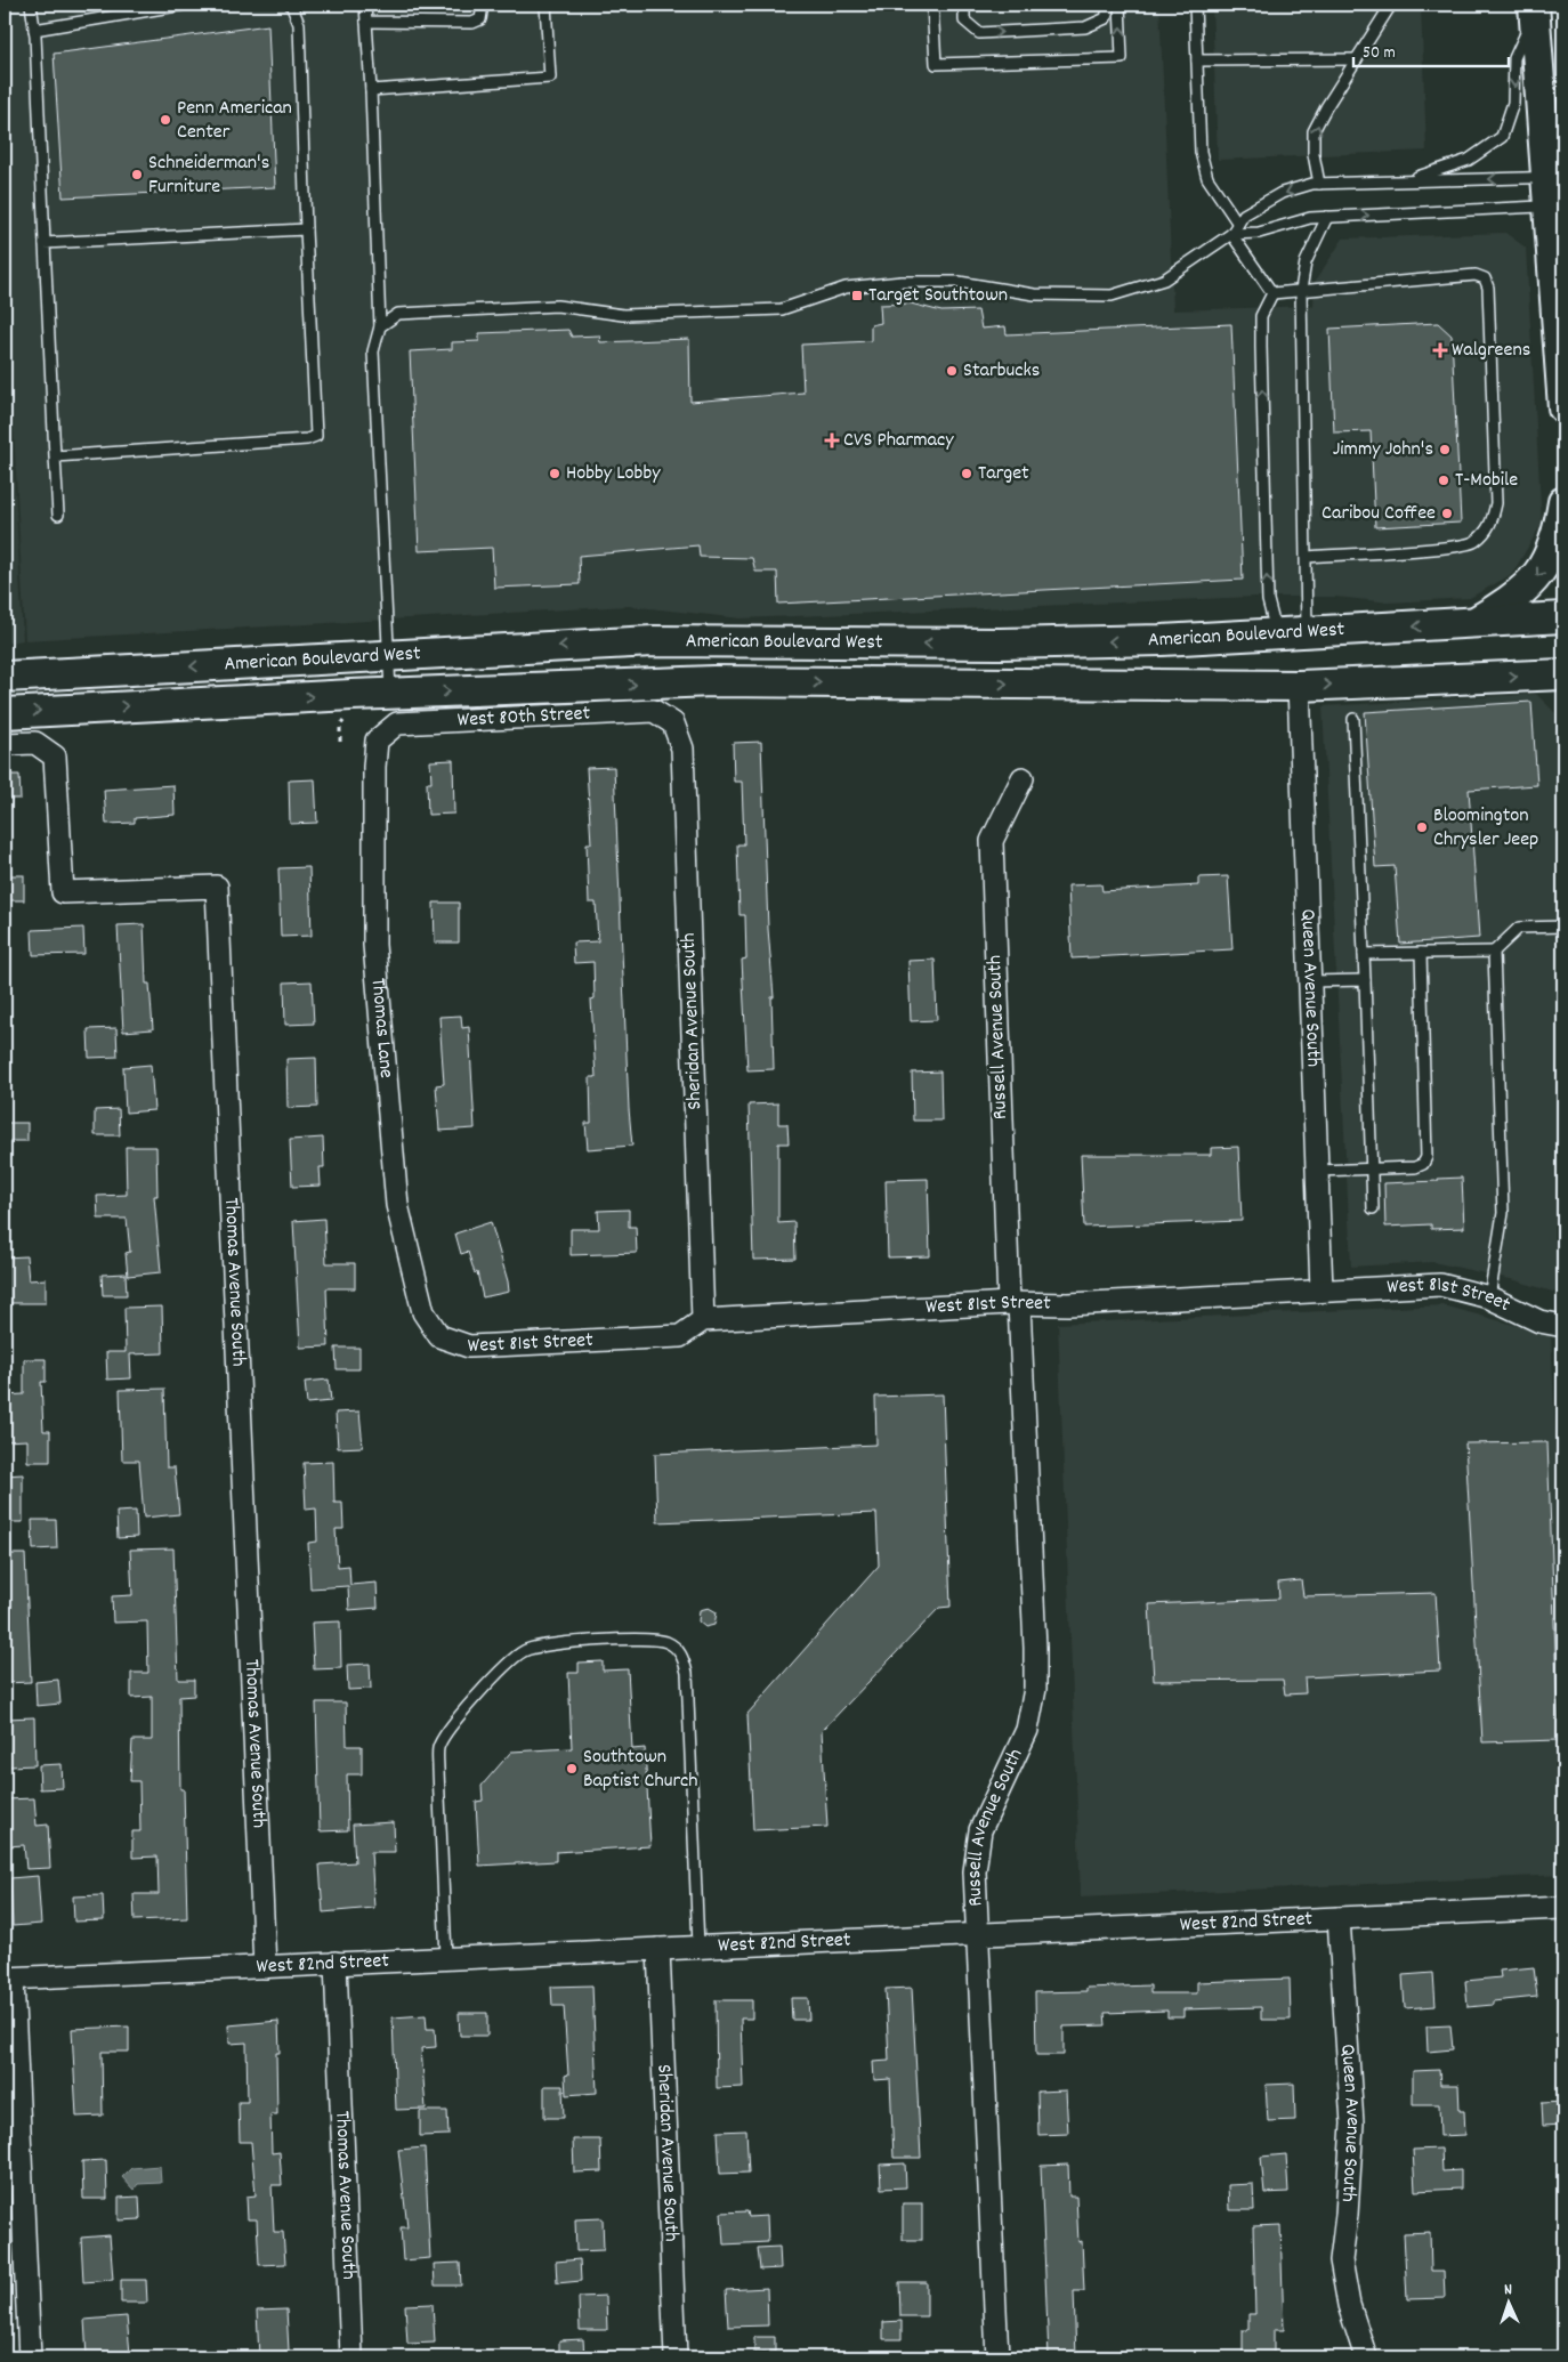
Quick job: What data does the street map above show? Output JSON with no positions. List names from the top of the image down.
{
  "streets": {
    "main road": ["American Boulevard West"],
    "street": [
      "West 80th Street",
      "Queen Avenue South",
      "Sheridan Avenue South",
      "Thomas Lane",
      "Russell Avenue South",
      "Thomas Avenue South",
      "West 81st Street",
      "West 82nd Street"
    ]
  },
  "crossings": [
    ["American Boulevard West", "Queen Avenue South"],
    ["West 80th Street", "Sheridan Avenue South"],
    ["West 80th Street", "Thomas Lane"],
    ["Queen Avenue South", "West 81st Street"],
    ["Queen Avenue South", "West 82nd Street"],
    ["Sheridan Avenue South", "West 81st Street"],
    ["Sheridan Avenue South", "West 82nd Street"],
    ["Thomas Lane", "West 81st Street"],
    ["Russell Avenue South", "West 81st Street"],
    ["Russell Avenue South", "West 82nd Street"],
    ["Thomas Avenue South", "West 82nd Street"]
  ],
  "places": {
    "other": [
      "Penn American Center",
      "Schneiderman's Furniture",
      "Starbucks",
      "Jimmy John's",
      "Hobby Lobby",
      "Target",
      "T-Mobile",
      "Caribou Coffee",
      "Bloomington Chrysler Jeep",
      "Southtown Baptist Church"
    ],
    "transit": ["Target Southtown"],
    "health": ["Walgreens", "CVS Pharmacy"]
  },
  "scale_bar": "50 m",
  "north": "top"
}
